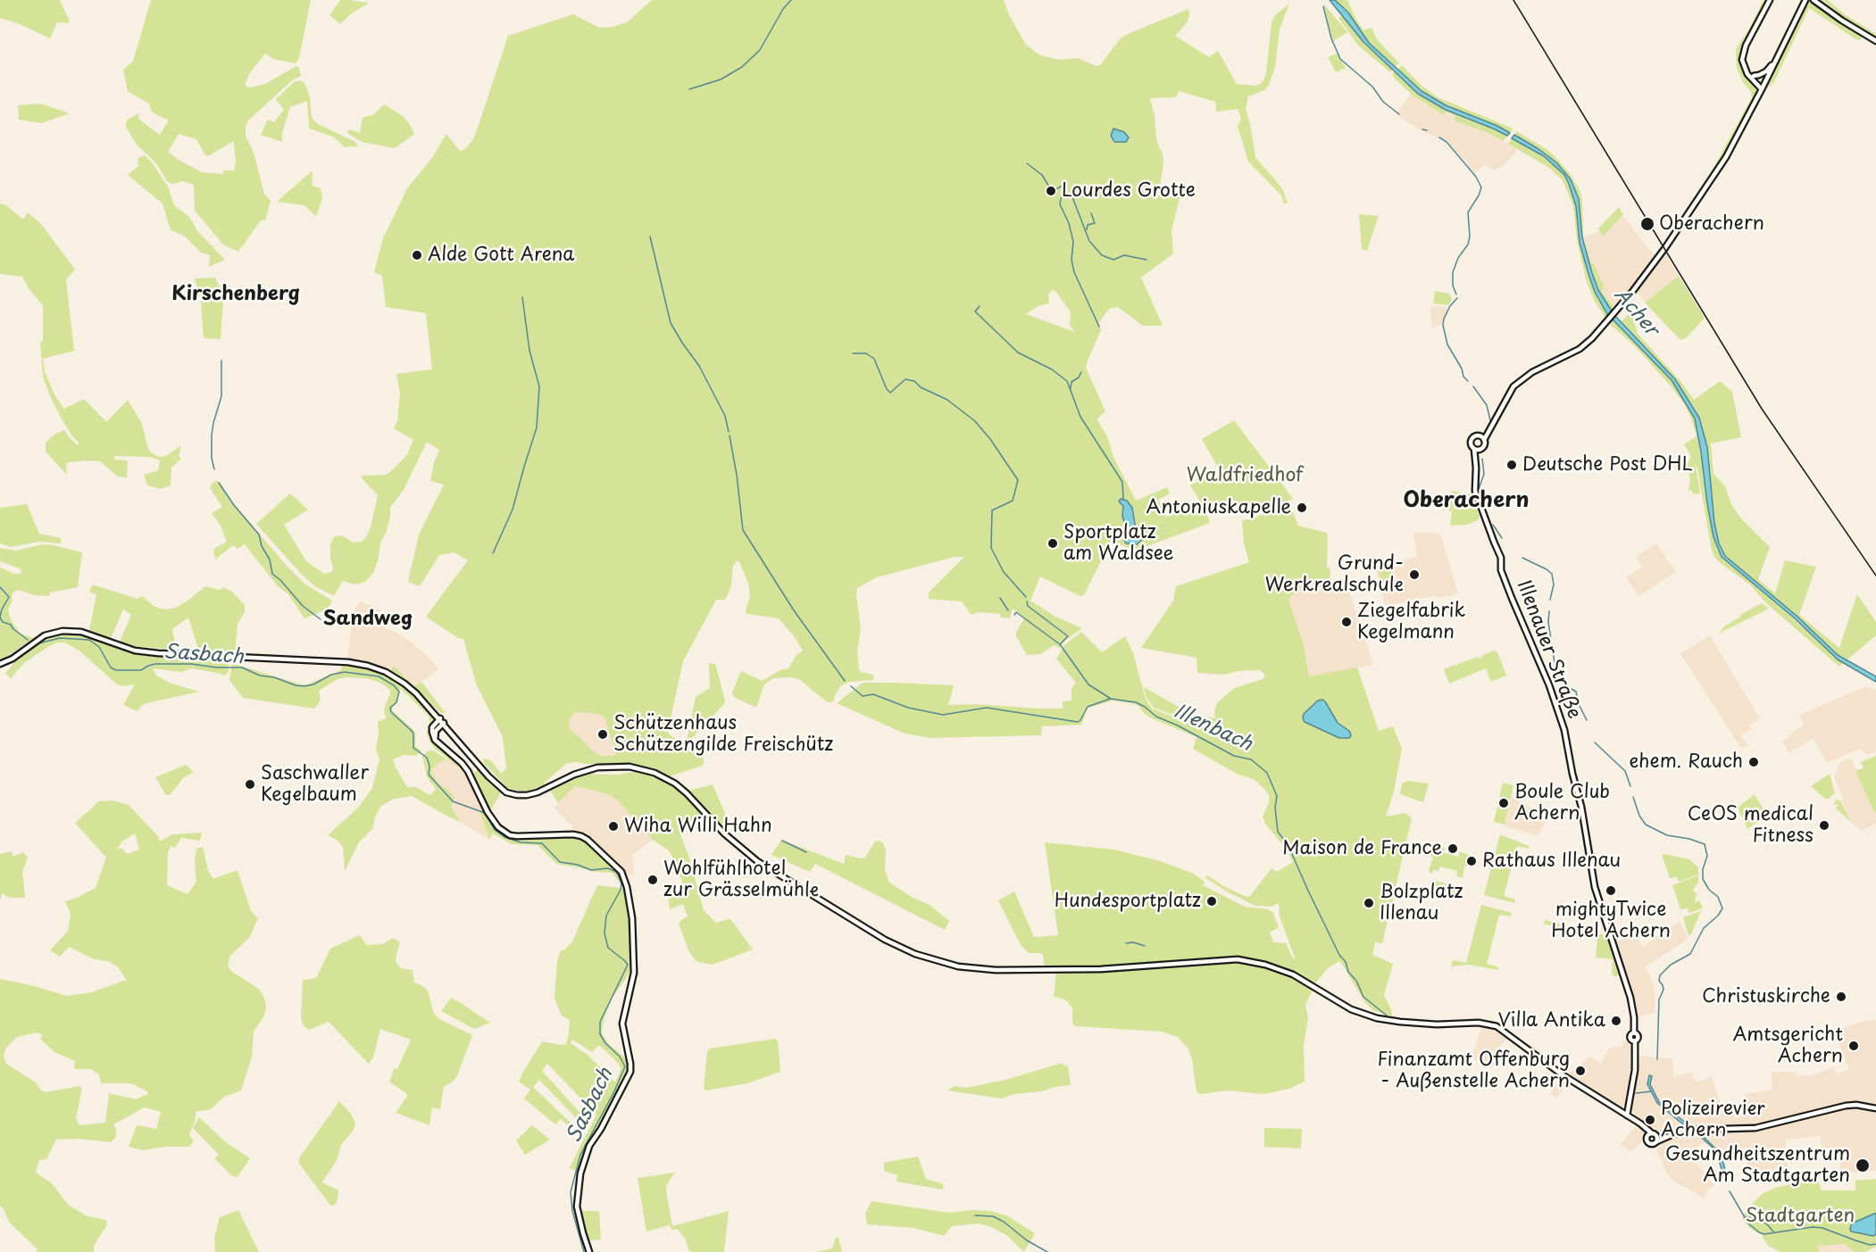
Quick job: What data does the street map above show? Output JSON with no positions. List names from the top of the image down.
{
  "streets": {
    "main road": ["Illenauer Straße"]
  },
  "districts": ["Kirschenberg", "Oberachern", "Sandweg"],
  "water": ["Acher", "Sasbach", "Illenbach"],
  "parks": ["Waldfriedhof", "Stadtgarten"],
  "places": [
    "Lourdes Grotte",
    "Oberachern",
    "Alde Gott Arena",
    "Deutsche Post DHL",
    "Antoniuskapelle",
    "Sportplatz am Waldsee",
    "Grund- Werkrealschule",
    "Ziegelfabrik Kegelmann",
    "Schützenhaus Schützengilde Freischütz",
    "ehem. Rauch",
    "Saschwaller Kegelbaum",
    "Boule Club Achern",
    "CeOS medical Fitness",
    "Wiha Willi Hahn",
    "Maison de France",
    "Rathaus Illenau",
    "Wohlfühlhotel zur Grässelmühle",
    "mightyTwice Hotel Achern",
    "Hundesportplatz",
    "Bolzplatz Illenau",
    "Christuskirche",
    "Villa Antika",
    "Amtsgericht Achern",
    "Finanzamt Offenburg - Außenstelle Achern",
    "Polizeirevier Achern",
    "Gesundheitszentrum Am Stadtgarten"
  ]
}
